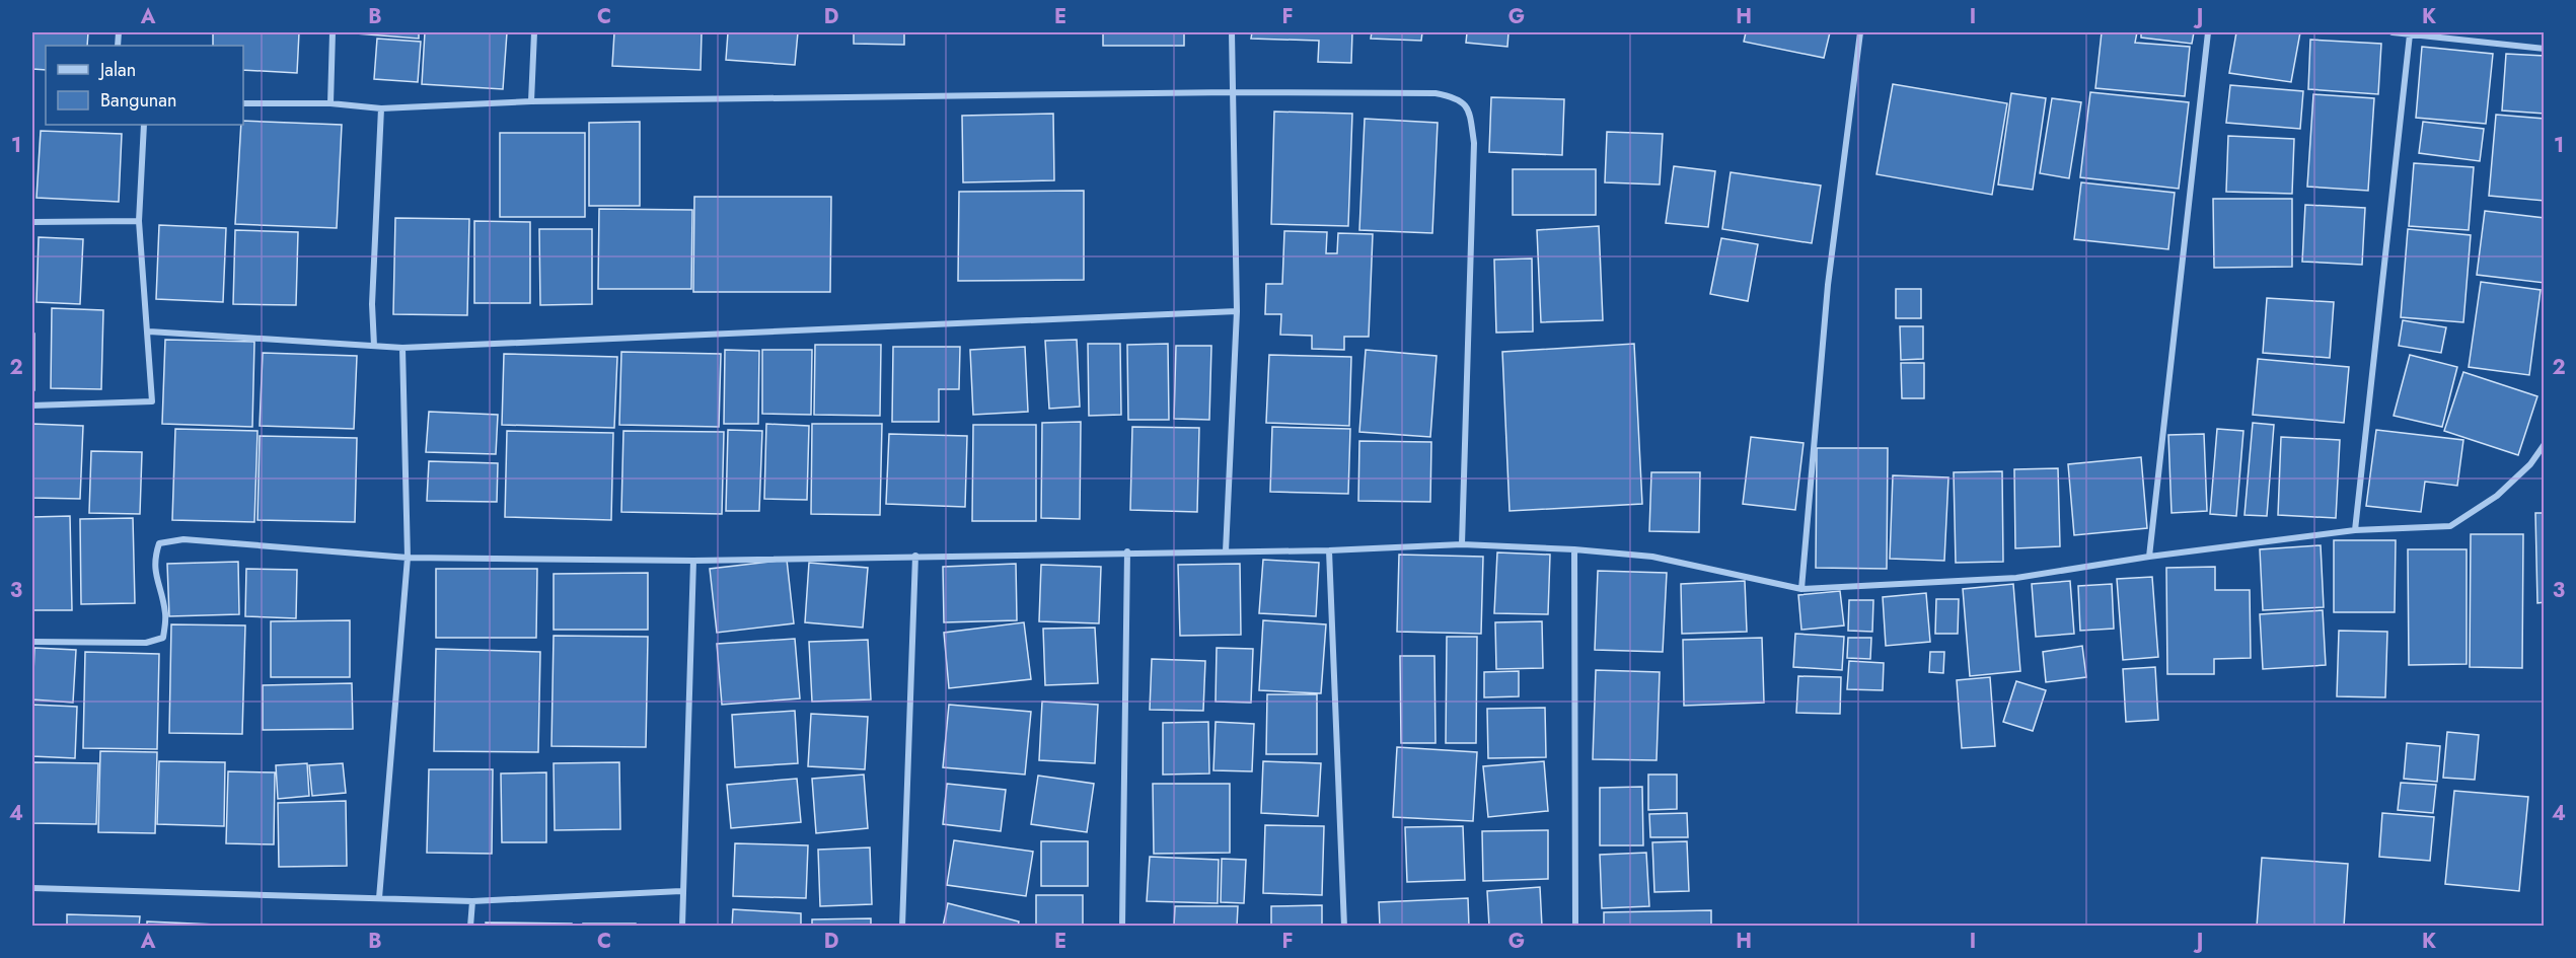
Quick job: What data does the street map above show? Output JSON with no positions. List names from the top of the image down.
{
  "legend": ["Jalan", "Bangunan"],
  "grid": {
    "columns": [
      "A",
      "B",
      "C",
      "D",
      "E",
      "F",
      "G",
      "H",
      "I",
      "J",
      "K"
    ],
    "rows": [
      "1",
      "2",
      "3",
      "4"
    ]
  }
}
